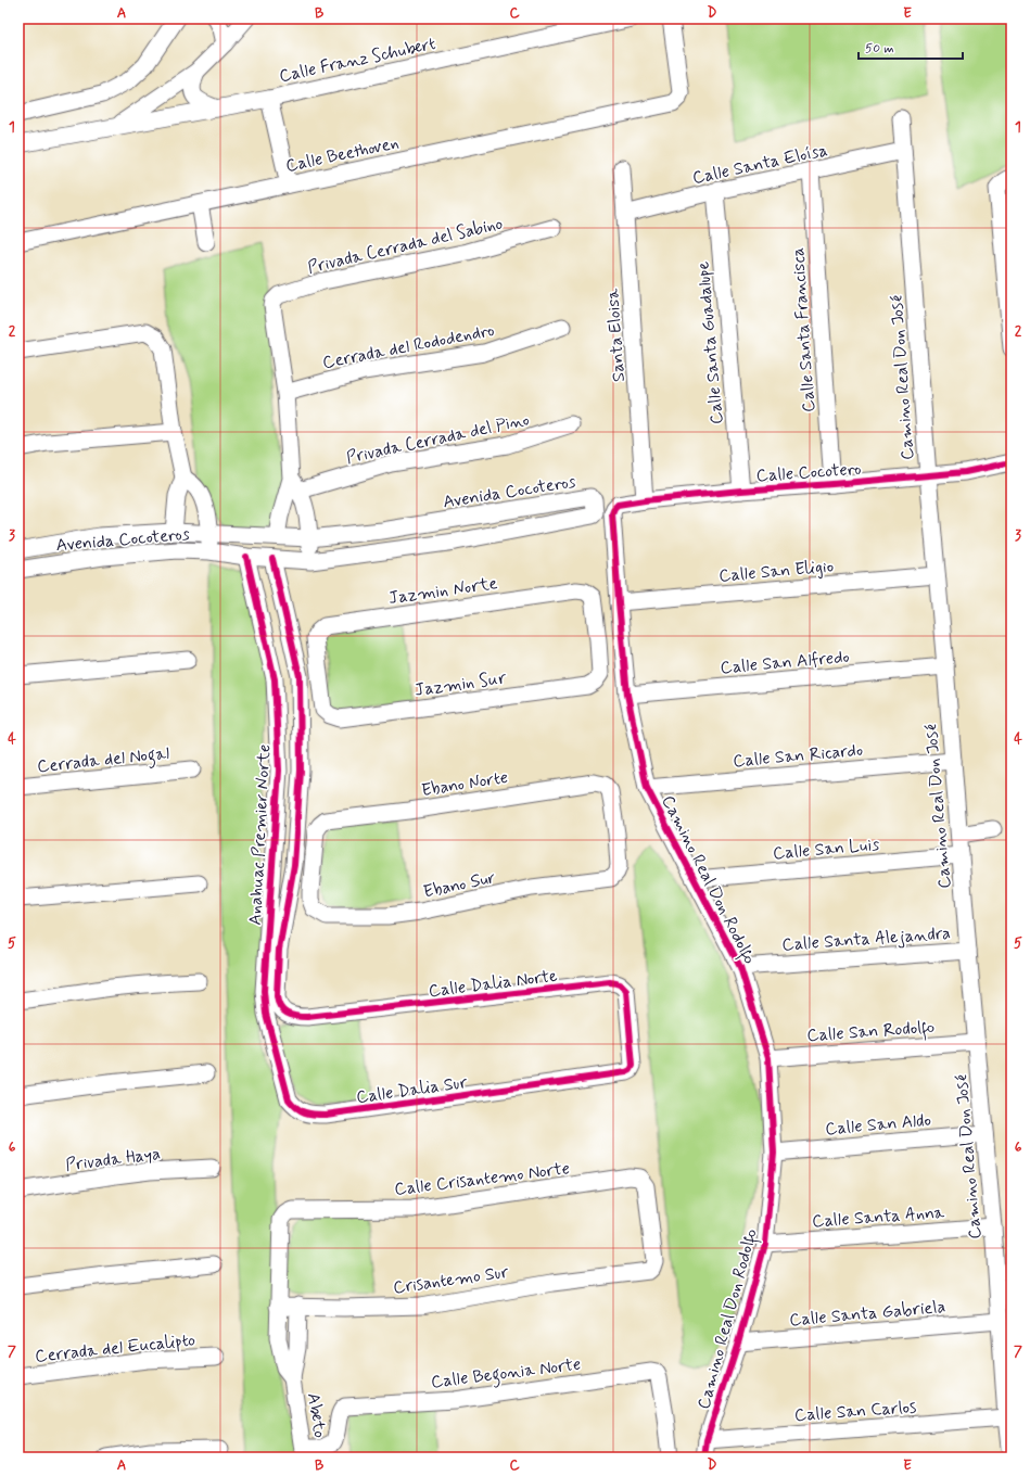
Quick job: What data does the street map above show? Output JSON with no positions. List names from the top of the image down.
{
  "streets": {
    "street": [
      "Calle Franz Schubert",
      "Calle Beethoven",
      "Calle Santa Eloísa",
      "Privada Cerrada del Sabino",
      "Calle Santa Francisca",
      "Santa Eloisa",
      "Calle Santa Guadalupe",
      "Cerrada del Rododendro",
      "Camino Real Don José",
      "Privada Cerrada del Pino",
      "Calle Cocotero",
      "Avenida Cocoteros",
      "Calle San Eligio",
      "Jazmin Norte",
      "Calle San Alfredo",
      "Jazmin Sur",
      "Calle San Ricardo",
      "Cerrada del Nogal",
      "Ebano Norte",
      "Anahuac Premier Norte",
      "Calle San Luis",
      "Camino Real Don Rodolfo",
      "Ebano Sur",
      "Calle Santa Alejandra",
      "Calle Dalia Norte",
      "Calle San Rodolfo",
      "Calle Dalia Sur",
      "Calle San Aldo",
      "Privada Haya",
      "Calle Crisantemo Norte",
      "Calle Santa Anna",
      "Crisantemo Sur",
      "Calle Santa Gabriela",
      "Cerrada del Eucalipto",
      "Calle Begonia Norte",
      "Calle San Carlos",
      "Abeto"
    ]
  },
  "crossings": [
    ["Calle Santa Eloísa", "Calle Santa Francisca"],
    ["Calle Santa Eloísa", "Santa Eloisa"],
    ["Calle Santa Eloísa", "Calle Santa Guadalupe"],
    ["Calle Santa Eloísa", "Camino Real Don José"],
    ["Privada Cerrada del Sabino", "Cerrada del Rododendro"],
    ["Calle Santa Francisca", "Calle Cocotero"],
    ["Santa Eloisa", "Calle Cocotero"],
    ["Calle Santa Guadalupe", "Calle Cocotero"],
    ["Camino Real Don José", "Calle Cocotero"],
    ["Camino Real Don José", "Calle San Eligio"],
    ["Camino Real Don José", "Calle San Alfredo"],
    ["Camino Real Don José", "Calle San Ricardo"],
    ["Camino Real Don José", "Calle San Luis"],
    ["Camino Real Don José", "Calle Santa Alejandra"],
    ["Camino Real Don José", "Calle San Rodolfo"],
    ["Camino Real Don José", "Calle San Aldo"],
    ["Camino Real Don José", "Calle Santa Anna"],
    ["Camino Real Don José", "Calle Santa Gabriela"],
    ["Camino Real Don José", "Calle San Carlos"],
    ["Calle Cocotero", "Camino Real Don Rodolfo"],
    ["Avenida Cocoteros", "Anahuac Premier Norte"],
    ["Calle San Eligio", "Camino Real Don Rodolfo"],
    ["Jazmin Norte", "Jazmin Sur"],
    ["Calle San Alfredo", "Camino Real Don Rodolfo"],
    ["Calle San Ricardo", "Camino Real Don Rodolfo"],
    ["Ebano Norte", "Ebano Sur"],
    ["Anahuac Premier Norte", "Calle Dalia Norte"],
    ["Anahuac Premier Norte", "Calle Dalia Sur"],
    ["Calle San Luis", "Camino Real Don Rodolfo"],
    ["Camino Real Don Rodolfo", "Calle Santa Alejandra"],
    ["Camino Real Don Rodolfo", "Calle San Rodolfo"],
    ["Camino Real Don Rodolfo", "Calle San Aldo"],
    ["Camino Real Don Rodolfo", "Calle Santa Anna"],
    ["Camino Real Don Rodolfo", "Calle Santa Gabriela"],
    ["Camino Real Don Rodolfo", "Calle San Carlos"],
    ["Calle Dalia Norte", "Calle Dalia Sur"],
    ["Calle Crisantemo Norte", "Crisantemo Sur"],
    ["Calle Begonia Norte", "Abeto"]
  ],
  "scale_bar": "50 m",
  "grid": {
    "columns": [
      "A",
      "B",
      "C",
      "D",
      "E"
    ],
    "rows": [
      "1",
      "2",
      "3",
      "4",
      "5",
      "6",
      "7"
    ]
  }
}
